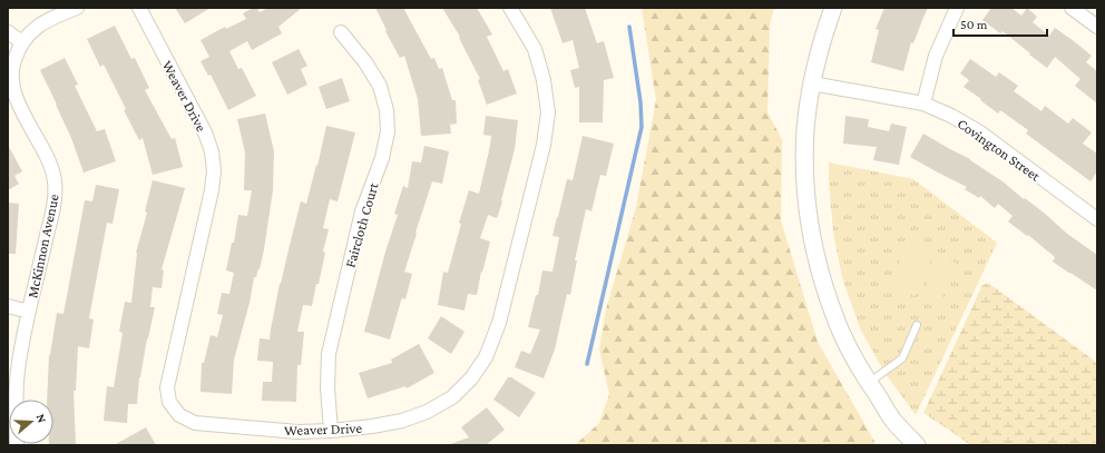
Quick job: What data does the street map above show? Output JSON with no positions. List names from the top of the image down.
{
  "streets": {
    "street": [
      "Weaver Drive",
      "Covington Street",
      "Faircloth Court",
      "McKinnon Avenue"
    ]
  },
  "crossings": [
    ["Weaver Drive", "Faircloth Court"]
  ],
  "scale_bar": "50 m",
  "north": "right"
}
